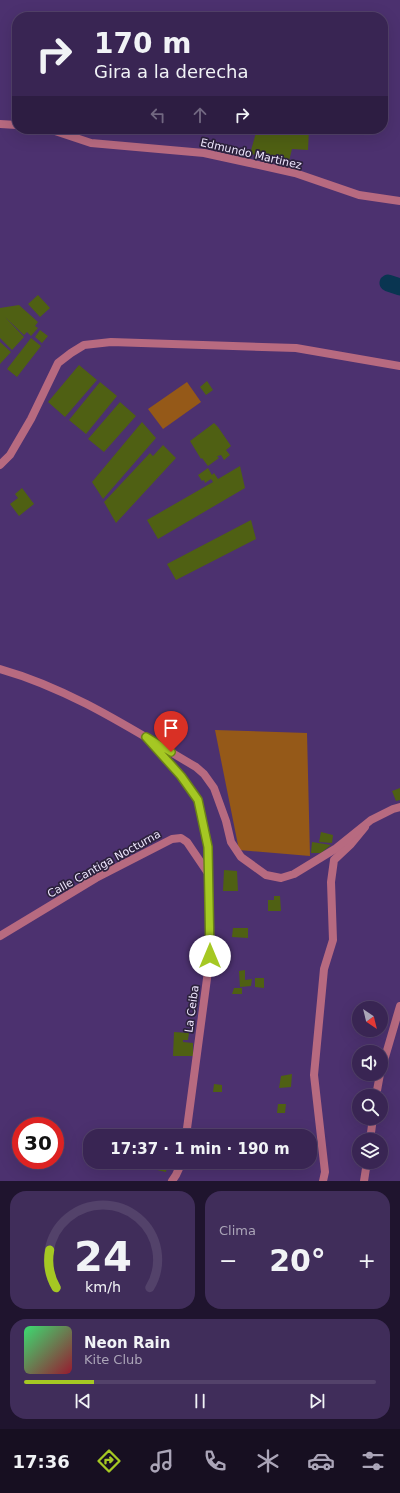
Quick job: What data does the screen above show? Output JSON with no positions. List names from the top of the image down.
{
  "streets": {
    "street": ["Edmundo Martinez", "Calle Cantiga Nocturna", "La Ceiba"]
  },
  "crossings": [
    ["Calle Cantiga Nocturna", "La Ceiba"]
  ],
  "north": "bottom right",
  "page": {
    "turn": ["170 m", "Gira a la derecha"],
    "limit": "30",
    "trip": "17:37 · 1 min · 190 m",
    "tile": "Clima",
    "heat": ["−", "20°", "+"],
    "song": ["Neon Rain", "Kite Club"],
    "tabs": "17:36",
    "gauge": ["24", "km/h"]
  }
}
